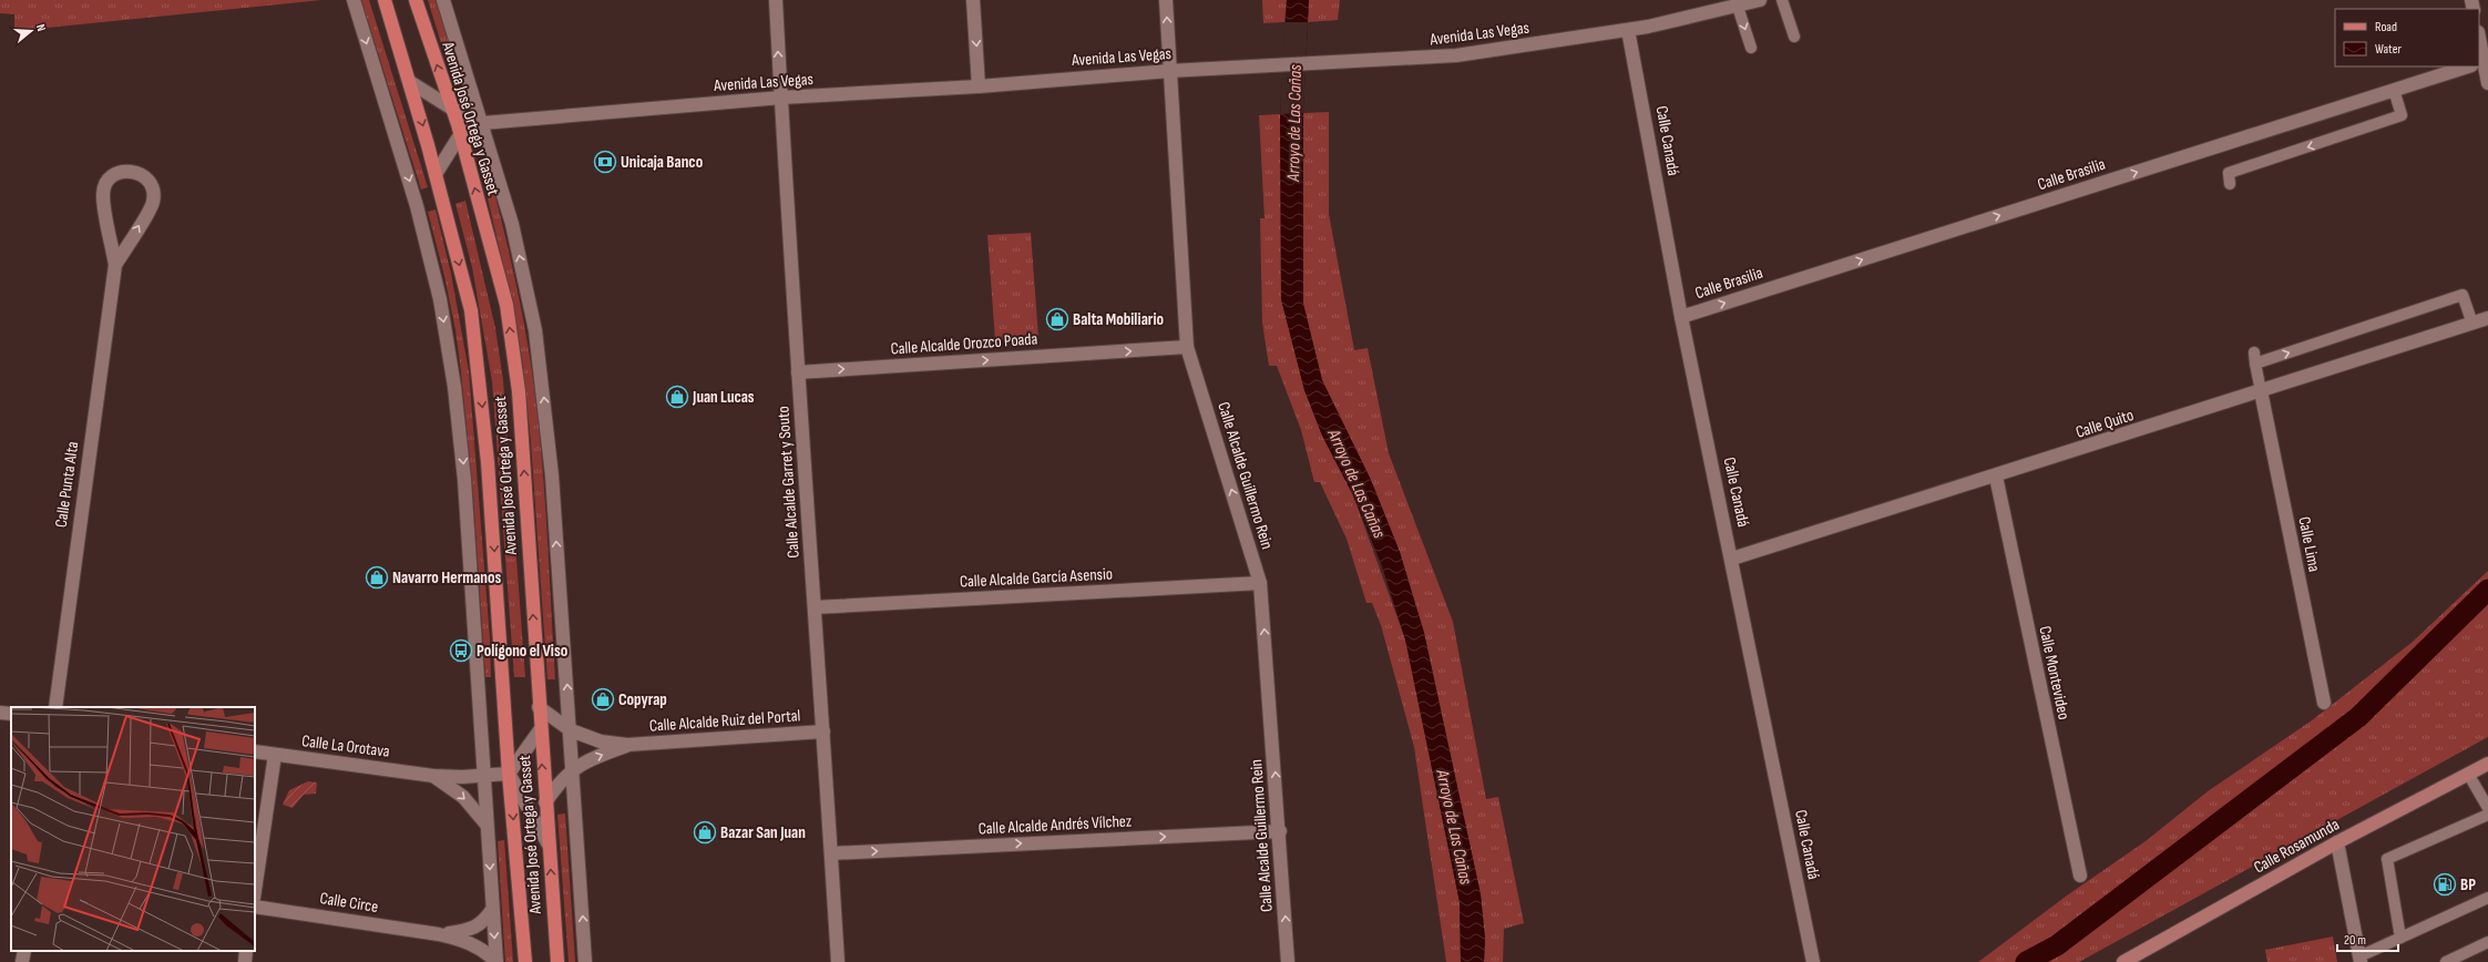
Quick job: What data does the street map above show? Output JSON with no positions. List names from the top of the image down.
{
  "streets": {
    "main road": ["Avenida José Ortega y Gasset", "Calle Rosamunda"],
    "street": [
      "Avenida Las Vegas",
      "Calle Canadá",
      "Calle Brasilia",
      "Calle Alcalde Orozco Poada",
      "Calle Quito",
      "Calle Alcalde Guillermo Rein",
      "Calle Alcalde Garret y Souto",
      "Calle Punta Alta",
      "Calle Lima",
      "Calle Alcalde García Asensio",
      "Calle Montevideo",
      "Calle Alcalde Ruiz del Portal",
      "Calle La Orotava",
      "Calle Alcalde Andrés Vílchez",
      "Calle Circe"
    ]
  },
  "crossings": [
    ["Avenida Las Vegas", "Avenida José Ortega y Gasset"],
    ["Avenida Las Vegas", "Calle Canadá"],
    ["Avenida Las Vegas", "Calle Alcalde Guillermo Rein"],
    ["Avenida Las Vegas", "Calle Alcalde Garret y Souto"],
    ["Avenida José Ortega y Gasset", "Calle Alcalde Ruiz del Portal"],
    ["Avenida José Ortega y Gasset", "Calle La Orotava"],
    ["Calle Canadá", "Calle Brasilia"],
    ["Calle Canadá", "Calle Quito"],
    ["Calle Alcalde Orozco Poada", "Calle Alcalde Guillermo Rein"],
    ["Calle Alcalde Orozco Poada", "Calle Alcalde Garret y Souto"],
    ["Calle Quito", "Calle Lima"],
    ["Calle Quito", "Calle Montevideo"],
    ["Calle Alcalde Guillermo Rein", "Calle Alcalde García Asensio"],
    ["Calle Alcalde Guillermo Rein", "Calle Alcalde Andrés Vílchez"],
    ["Calle Alcalde Garret y Souto", "Calle Alcalde García Asensio"],
    ["Calle Alcalde Garret y Souto", "Calle Alcalde Ruiz del Portal"],
    ["Calle Alcalde Garret y Souto", "Calle Alcalde Andrés Vílchez"]
  ],
  "one_way": [
    "Calle Brasilia",
    "Calle Alcalde Orozco Poada",
    "Calle Alcalde Guillermo Rein",
    "Calle Alcalde Andrés Vílchez"
  ],
  "water": ["Arroyo de Las Cañas"],
  "places": {
    "bank": ["Unicaja Banco"],
    "shop": [
      "Balta Mobiliario",
      "Juan Lucas",
      "Navarro Hermanos",
      "Copyrap",
      "Bazar San Juan"
    ],
    "bus stop": ["Polígono el Viso"],
    "fuel station": ["BP"]
  },
  "legend": ["Road", "Water"],
  "scale_bar": "20 m",
  "north": "right"
}
